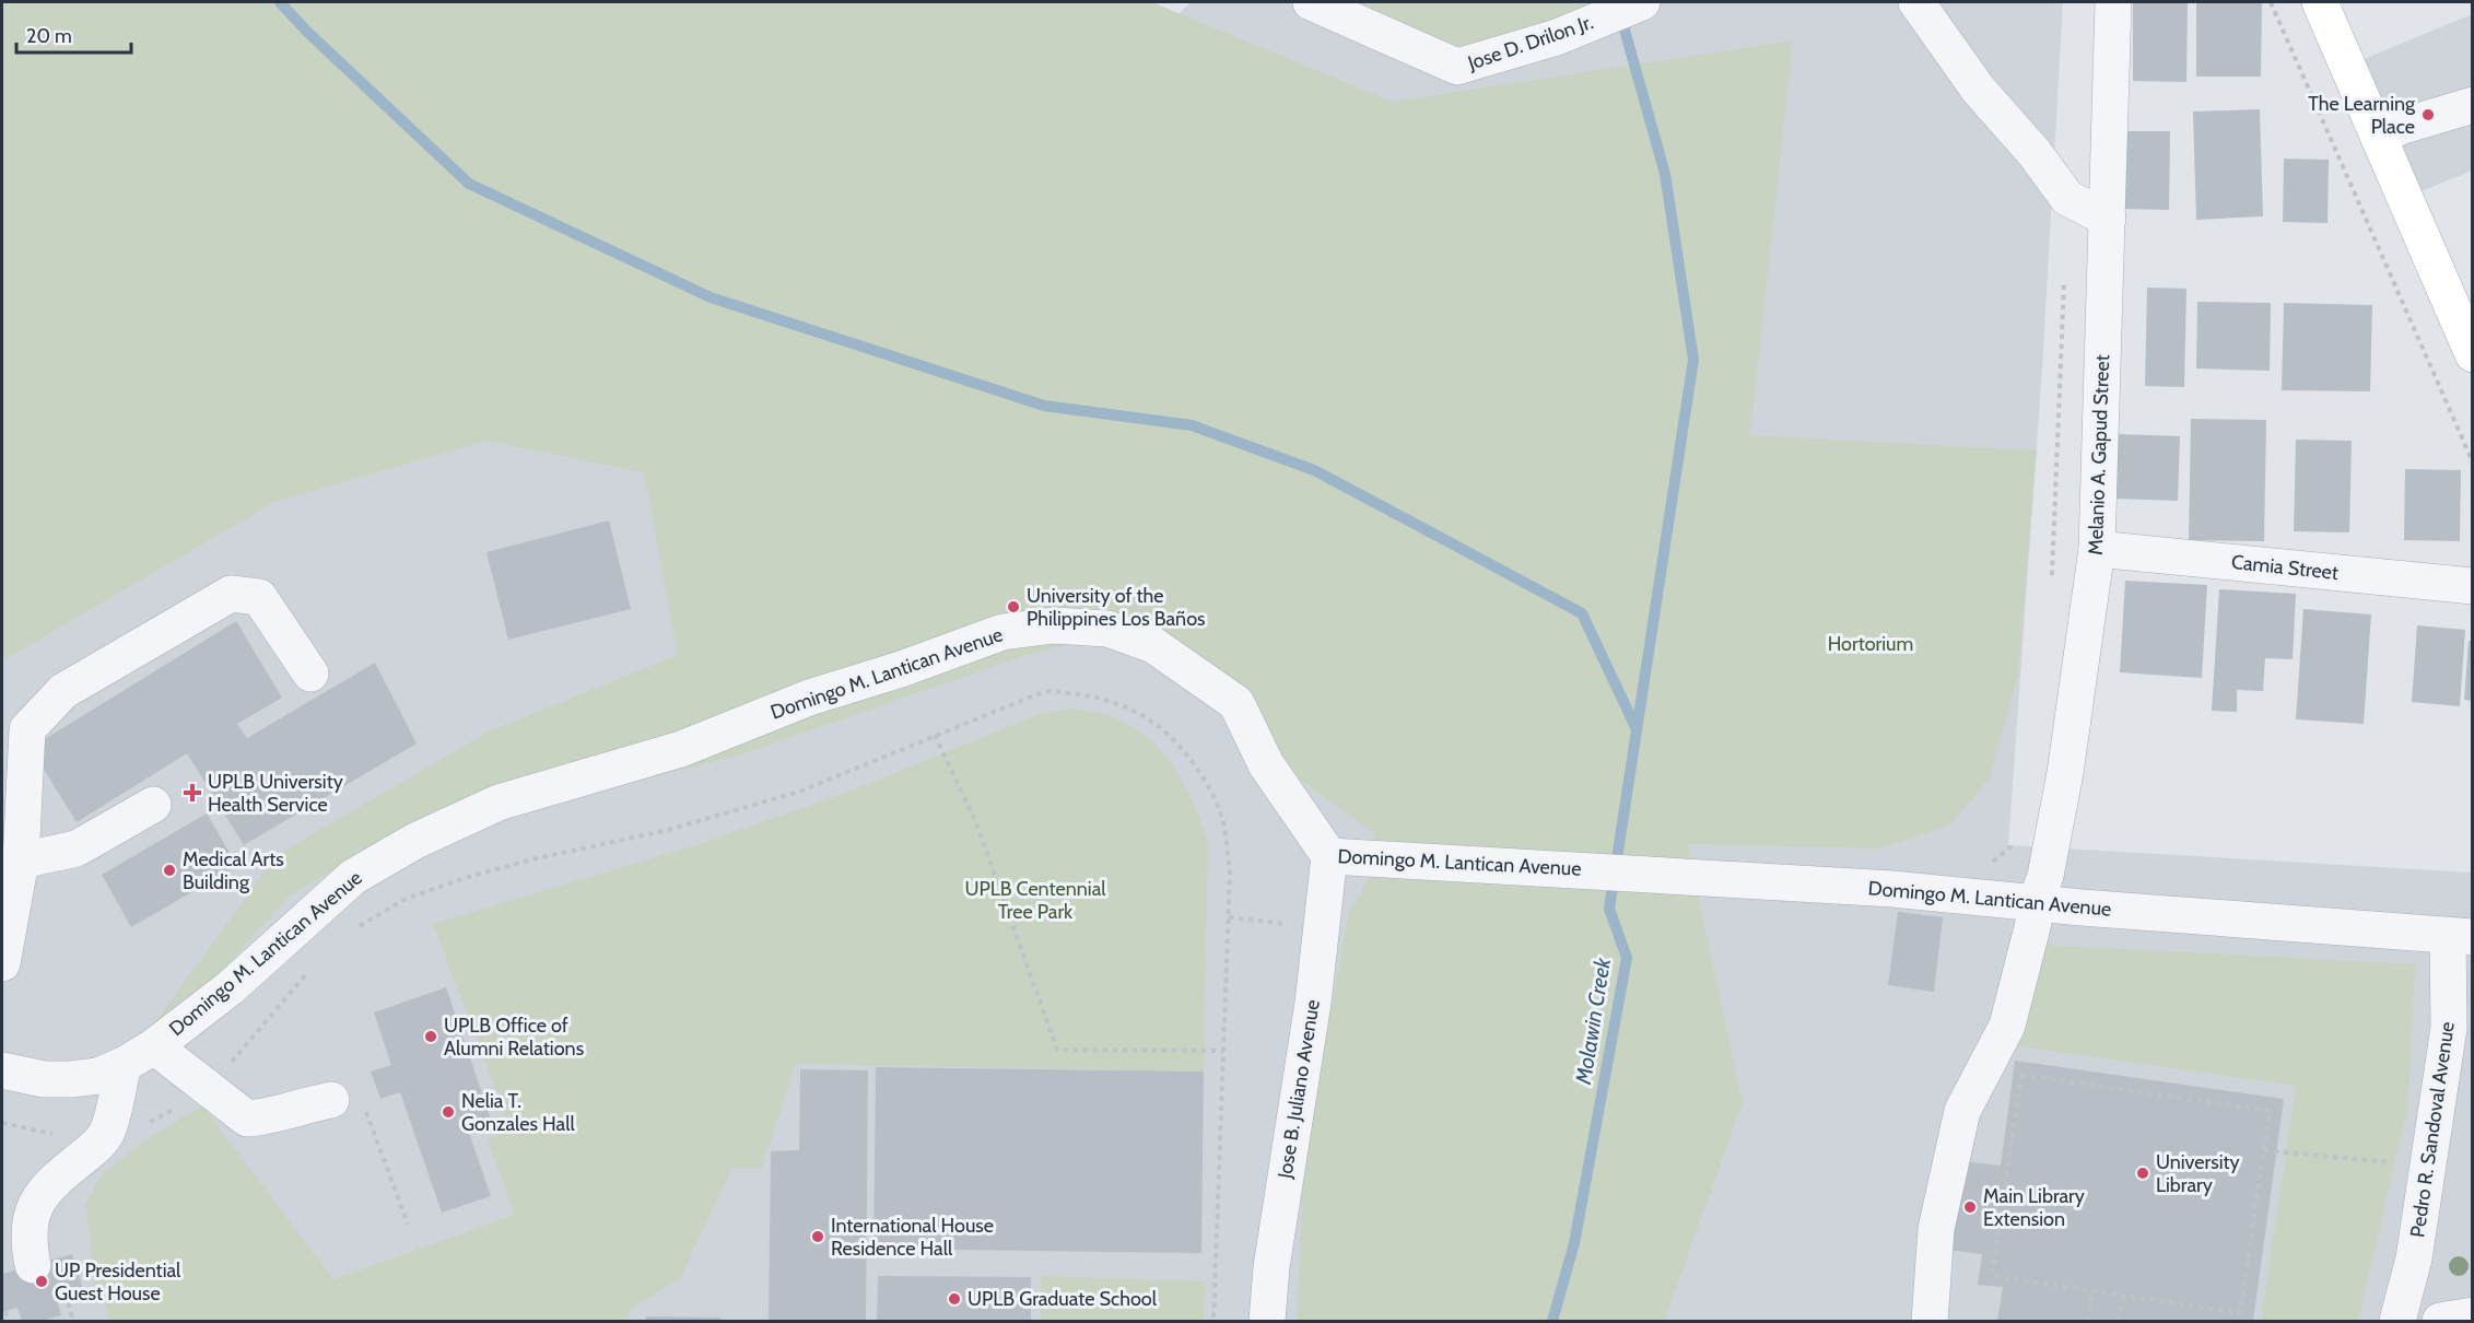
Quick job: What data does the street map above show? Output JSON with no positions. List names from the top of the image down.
{
  "streets": {
    "street": [
      "Jose D. Drilon Jr.",
      "Melanio A. Gapud Street",
      "Camia Street",
      "Domingo M. Lantican Avenue",
      "Jose B. Juliano Avenue",
      "Pedro R. Sandoval Avenue"
    ]
  },
  "crossings": [
    ["Melanio A. Gapud Street", "Camia Street"],
    ["Melanio A. Gapud Street", "Domingo M. Lantican Avenue"],
    ["Domingo M. Lantican Avenue", "Jose B. Juliano Avenue"],
    ["Domingo M. Lantican Avenue", "Pedro R. Sandoval Avenue"]
  ],
  "water": ["Molawin Creek"],
  "parks": ["Hortorium", "UPLB Centennial Tree Park"],
  "places": {
    "other": [
      "The Learning Place",
      "University of the Philippines Los Baños",
      "Medical Arts Building",
      "UPLB Office of Alumni Relations",
      "Nelia T. Gonzales Hall",
      "University Library",
      "Main Library Extension",
      "International House Residence Hall",
      "UP Presidential Guest House",
      "UPLB Graduate School"
    ],
    "health": ["UPLB University Health Service"]
  },
  "scale_bar": "20 m"
}
